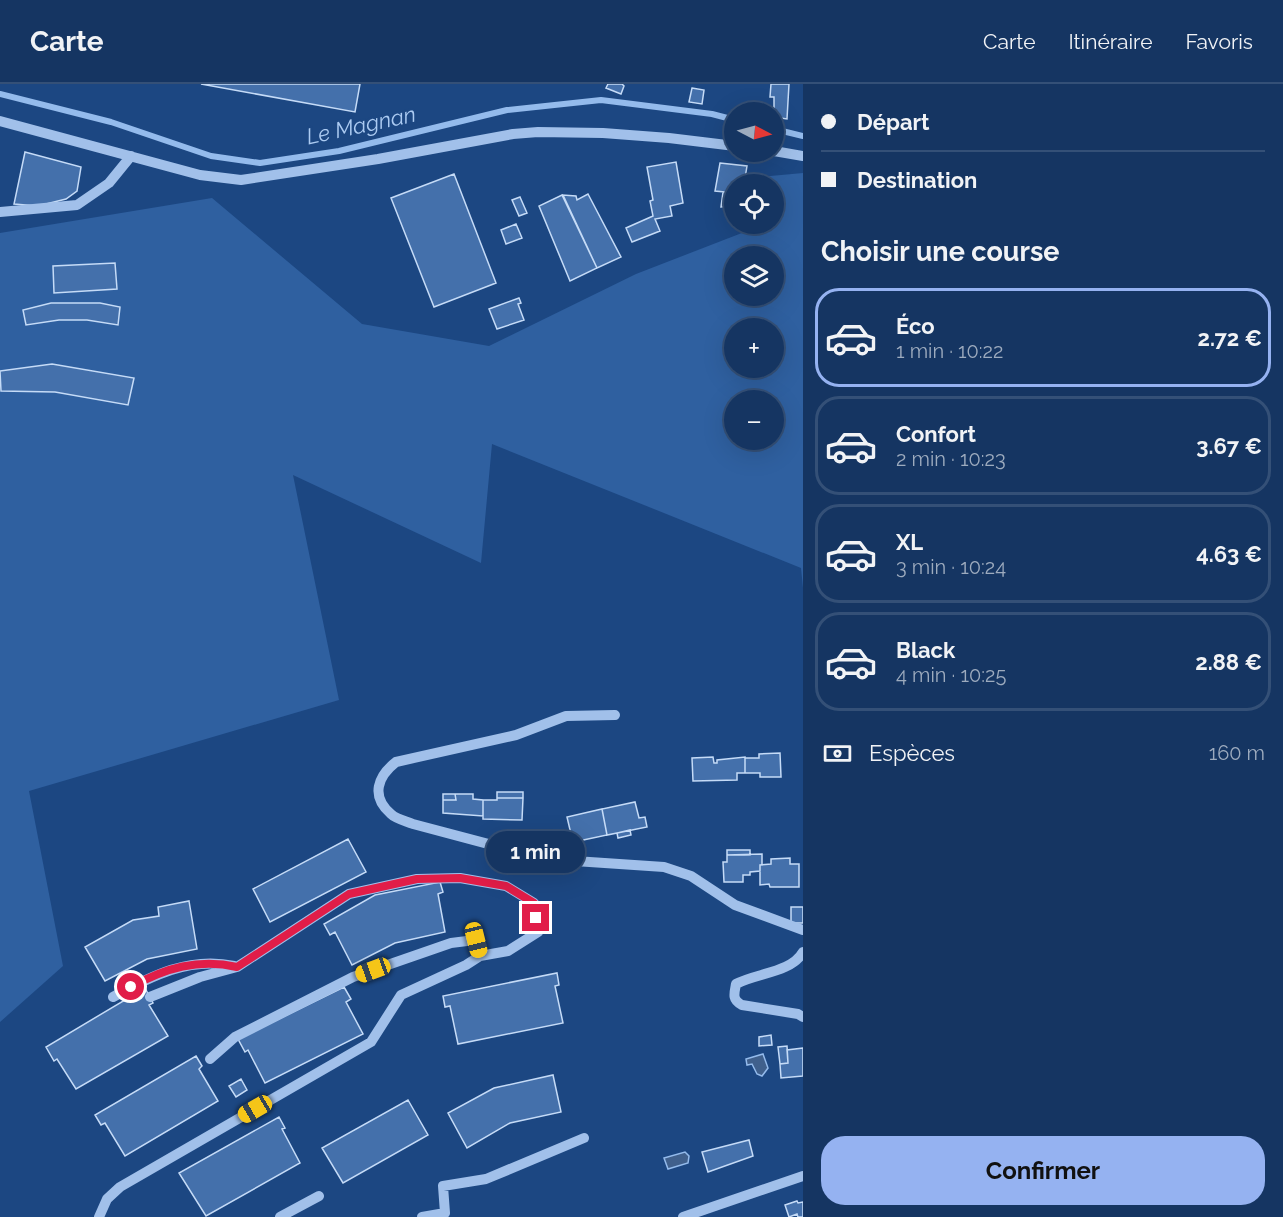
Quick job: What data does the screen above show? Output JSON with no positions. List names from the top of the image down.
{
  "water": ["Le Magnan"],
  "north": "right",
  "page": {
    "header": "Carte",
    "nav": ["Carte", "Itinéraire", "Favoris"],
    "banner": ["Départ", "Destination"],
    "map_buttons": ["+", "−"],
    "heading": "Choisir une course",
    "list": [
      {
        "name": "Éco",
        "note": "1 min · 10:22",
        "value": "2.72 €"
      },
      {
        "name": "Confort",
        "note": "2 min · 10:23",
        "value": "3.67 €"
      },
      {
        "name": "XL",
        "note": "3 min · 10:24",
        "value": "4.63 €"
      },
      {
        "name": "Black",
        "note": "4 min · 10:25",
        "value": "2.88 €"
      }
    ],
    "pay": ["Espèces", "160 m"],
    "bubble": "1 min",
    "buttons": "Confirmer"
  }
}
